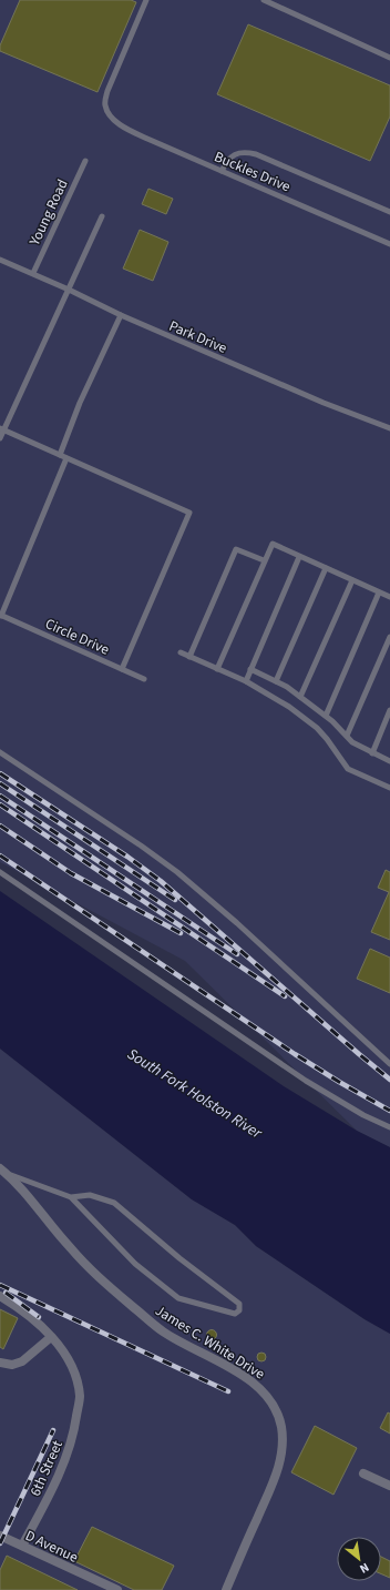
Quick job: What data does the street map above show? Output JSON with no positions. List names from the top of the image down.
{
  "streets": {
    "street": ["James C. White Drive", "6th Street", "D Avenue"],
    "lane": [
      "Buckles Drive",
      "Young Road",
      "Park Drive",
      "Circle Drive"
    ]
  },
  "crossings": [
    ["Young Road", "Park Drive"],
    ["6th Street", "D Avenue"]
  ],
  "water": ["South Fork Holston River"],
  "north": "bottom right"
}
